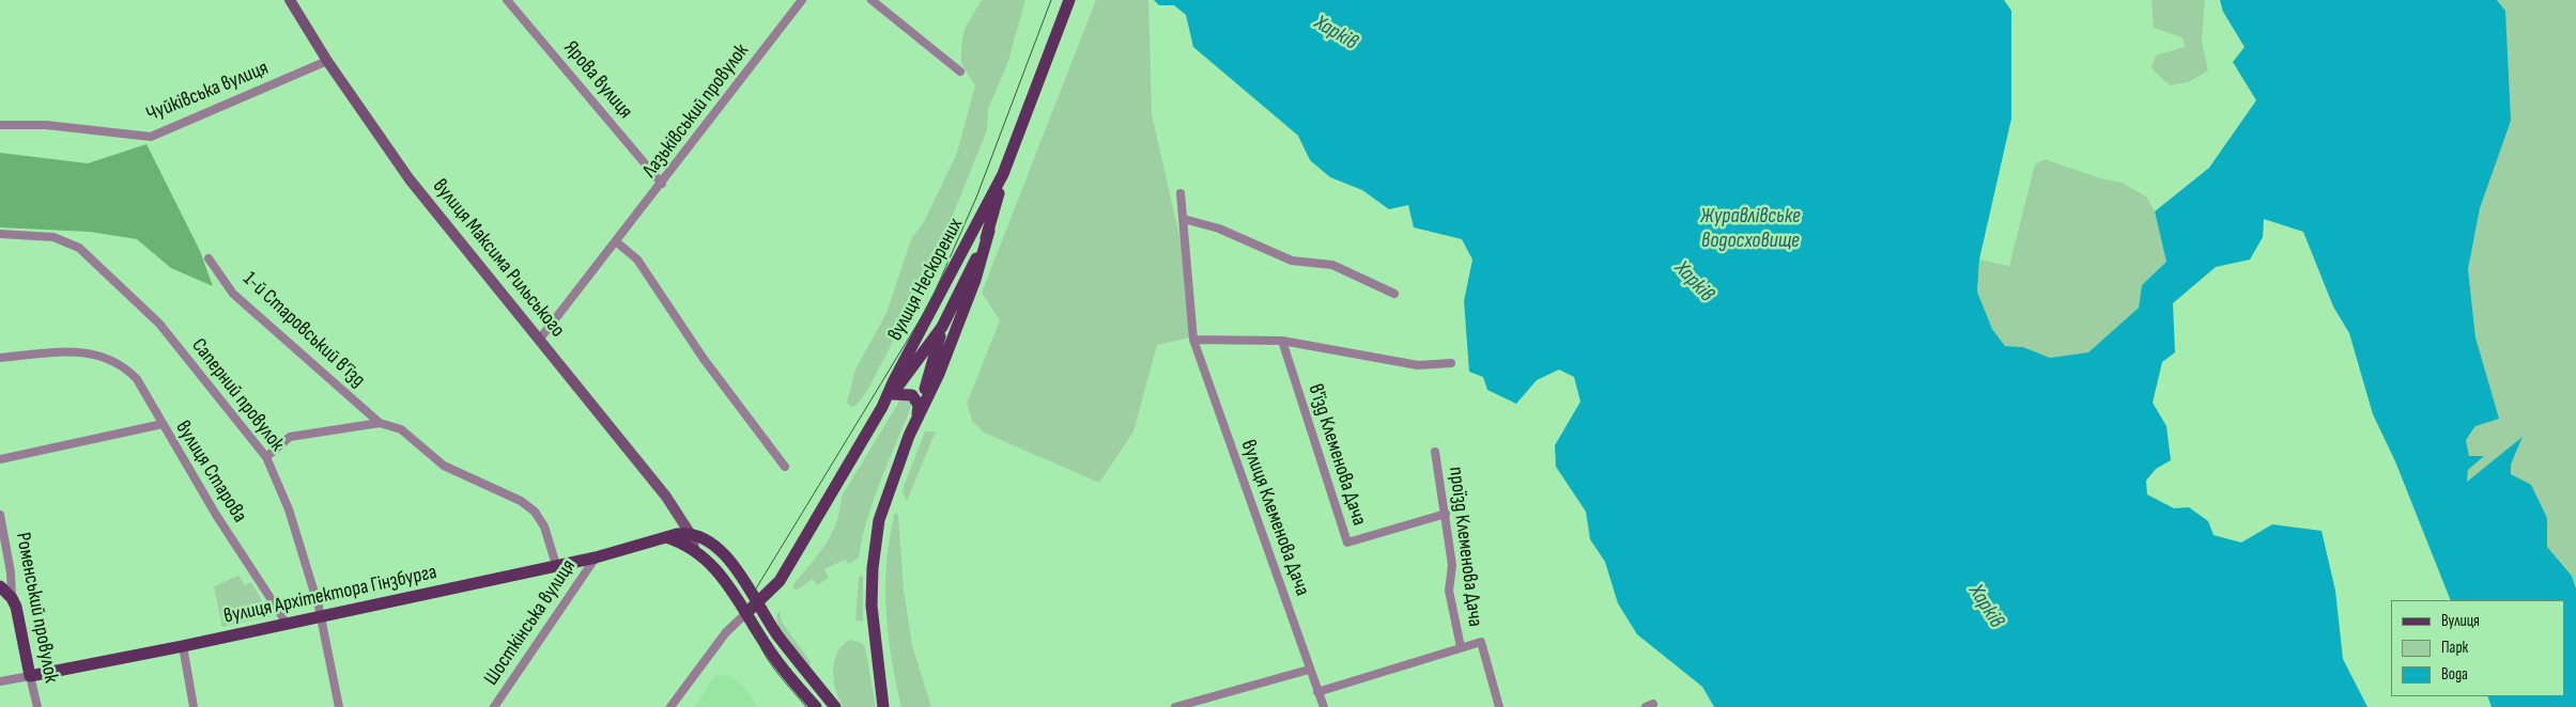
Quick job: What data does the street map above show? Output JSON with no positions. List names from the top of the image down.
{
  "streets": {
    "main road": [
      "вулиця Максима Рильського",
      "вулиця Нескорених",
      "вулиця Архітектора Гінзбурга",
      "Роменський провулок"
    ],
    "street": [
      "Ярова вулиця",
      "Чуйківська вулиця",
      "Лазьківський провулок",
      "1-й Старовський в’їзд",
      "Саперний провулок",
      "в'їзд Клеменова Дача",
      "вулиця Старова",
      "вулиця Клеменова Дача",
      "проїзд Клеменова Дача",
      "Шосткінська вулиця"
    ]
  },
  "crossings": [
    ["Ярова вулиця", "Лазьківський провулок"],
    ["Чуйківська вулиця", "вулиця Максима Рильського"],
    ["Лазьківський провулок", "вулиця Максима Рильського"],
    ["вулиця Максима Рильського", "вулиця Нескорених"],
    ["вулиця Максима Рильського", "вулиця Архітектора Гінзбурга"],
    ["Саперний провулок", "вулиця Архітектора Гінзбурга"],
    ["в'їзд Клеменова Дача", "проїзд Клеменова Дача"],
    ["вулиця Старова", "вулиця Архітектора Гінзбурга"],
    ["вулиця Архітектора Гінзбурга", "Роменський провулок"],
    ["вулиця Архітектора Гінзбурга", "Шосткінська вулиця"]
  ],
  "water": ["Харків", "Журавлівське водосховище"],
  "legend": ["Вулиця", "Парк", "Вода"]
}
